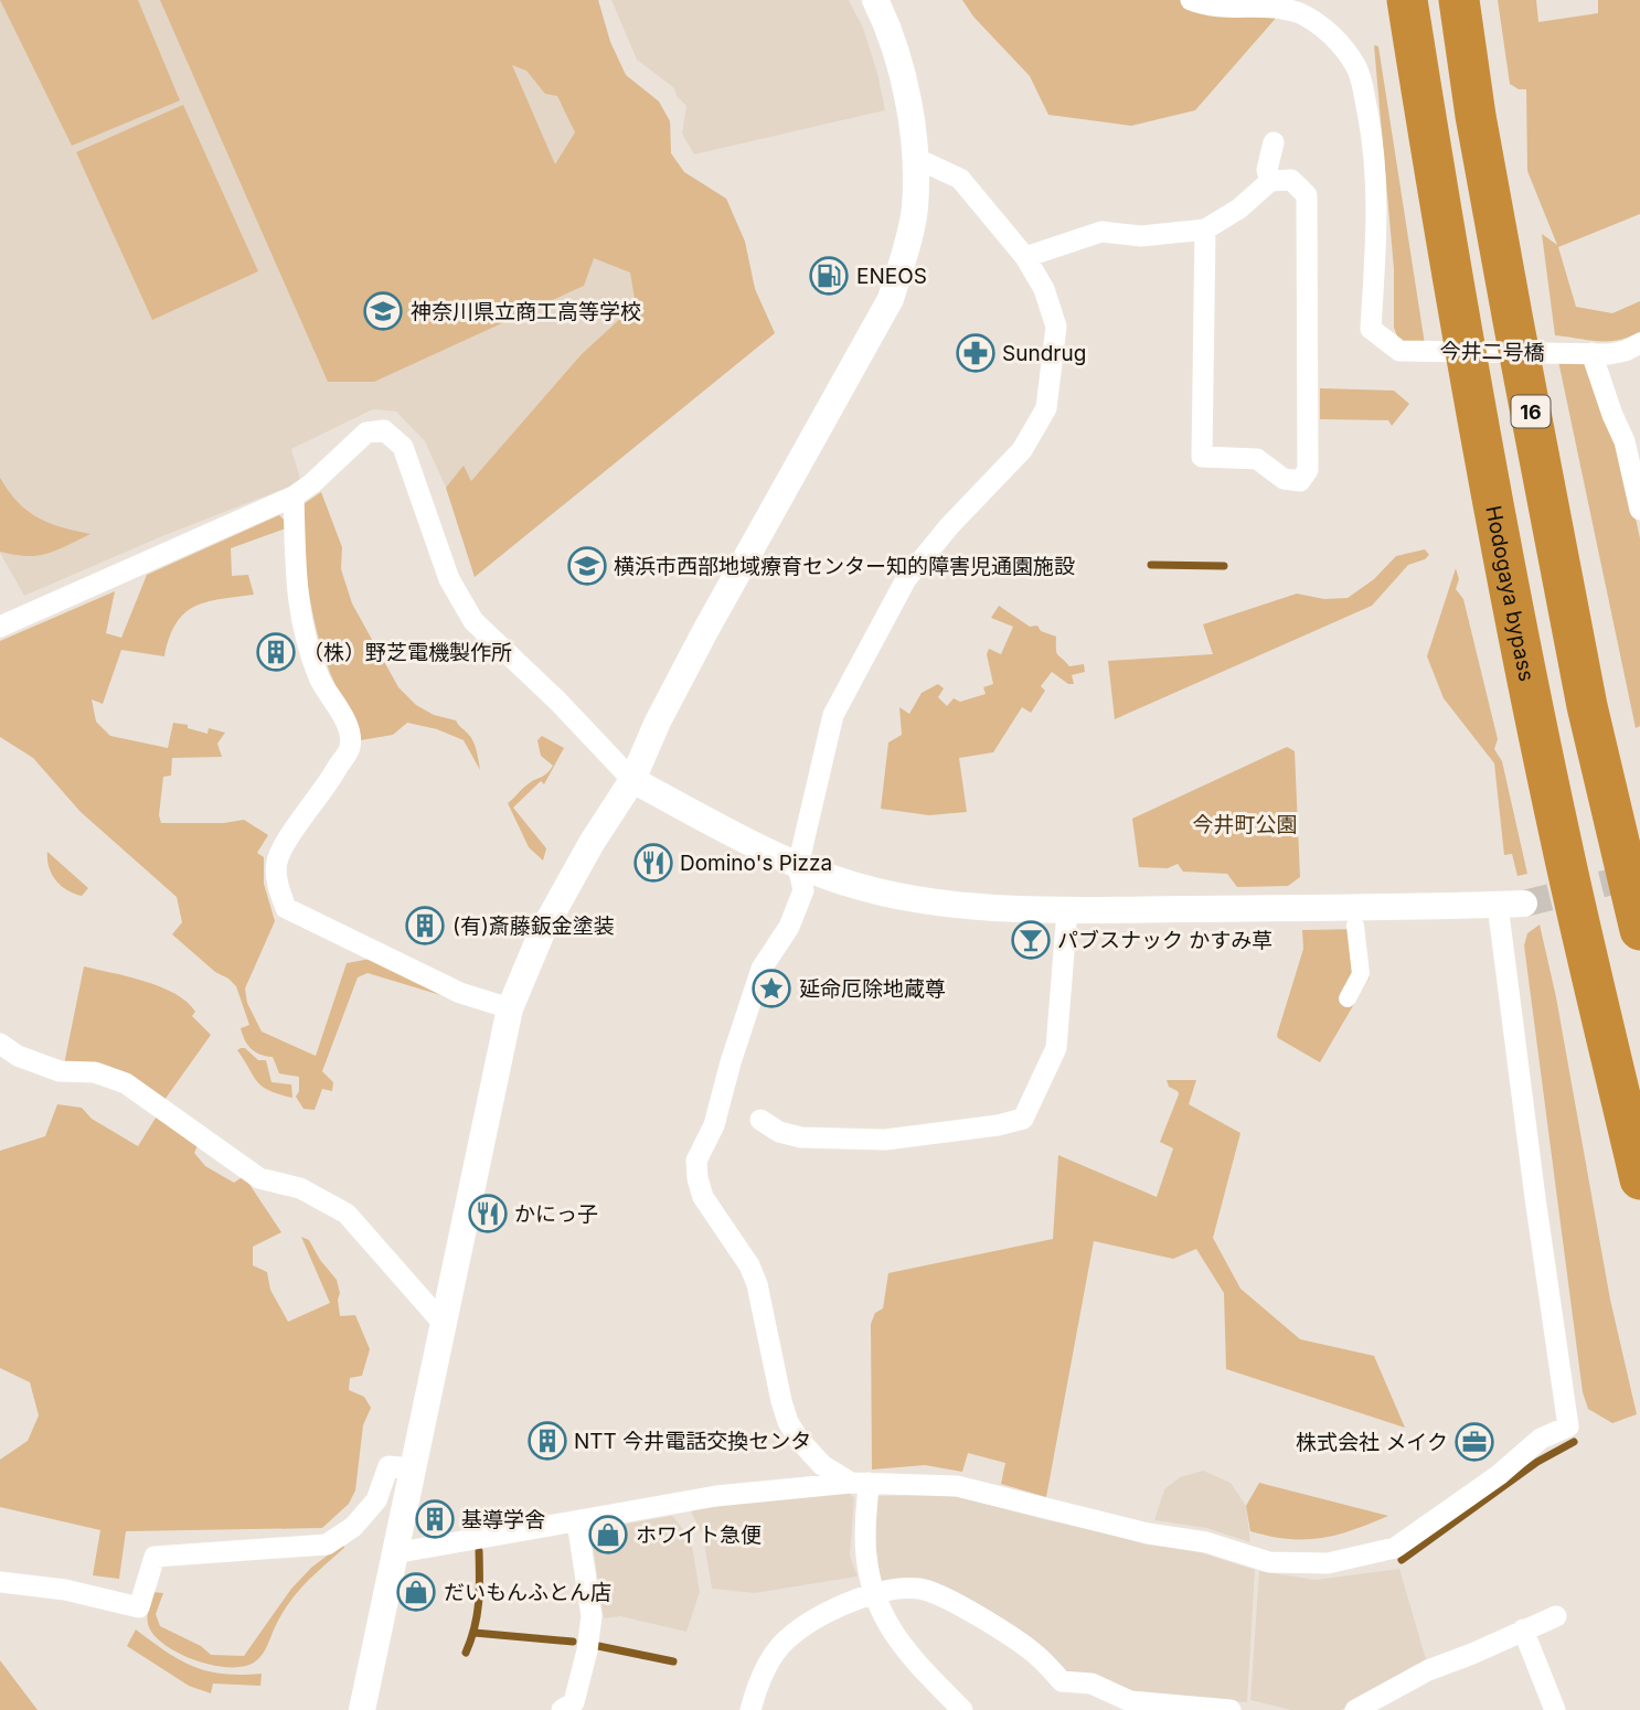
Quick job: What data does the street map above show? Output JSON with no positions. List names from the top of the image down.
{
  "streets": {
    "highway": ["16", "Hodogaya bypass"],
    "street": ["今井二号橋"]
  },
  "parks": ["今井町公園"],
  "places": {
    "fuel station": ["ENEOS"],
    "school or university": ["神奈川県立商工高等学校", "横浜市西部地域療育センター知的障害児通園施設"],
    "pharmacy": ["Sundrug"],
    "building": [
      "（株）野芝電機製作所",
      "(有)斎藤鈑金塗装",
      "NTT 今井電話交換センタ",
      "基導学舎"
    ],
    "restaurant": ["Domino's Pizza", "かにっ子"],
    "bar": ["パブスナック かすみ草"],
    "place": ["延命厄除地蔵尊"],
    "office": ["株式会社 メイク"],
    "shop": ["ホワイト急便", "だいもんふとん店"]
  }
}
